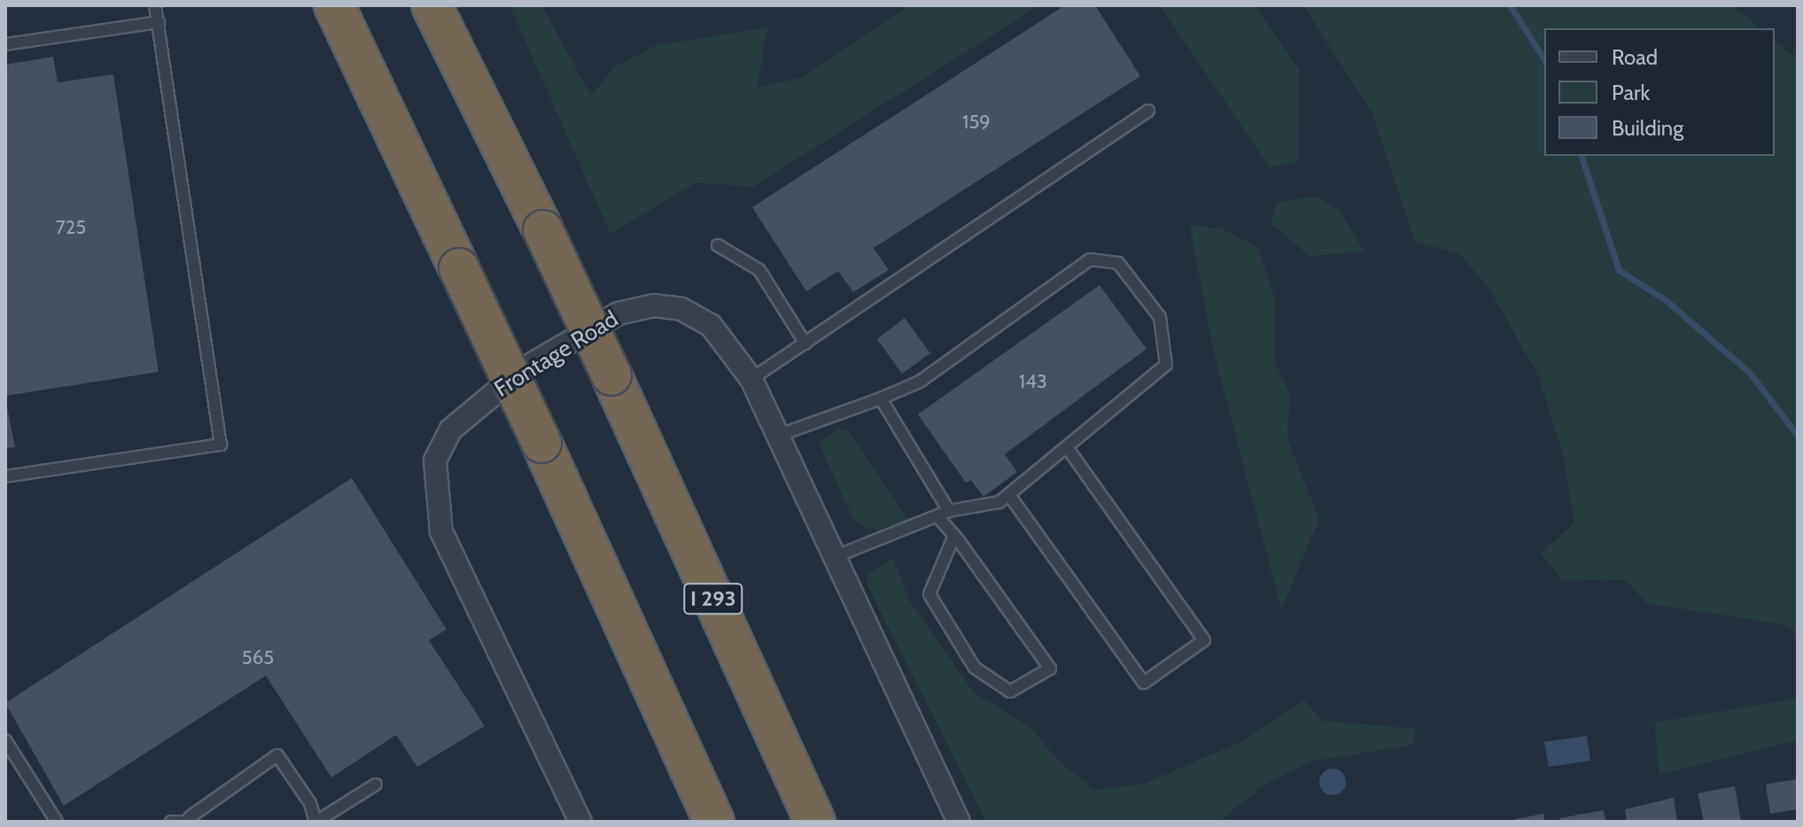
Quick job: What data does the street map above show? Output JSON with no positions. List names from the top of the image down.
{
  "streets": {
    "highway": ["I 293"],
    "street": ["Frontage Road"]
  },
  "house_numbers": [
    "159",
    "725",
    "143",
    "565"
  ],
  "legend": ["Road", "Park", "Building"]
}
